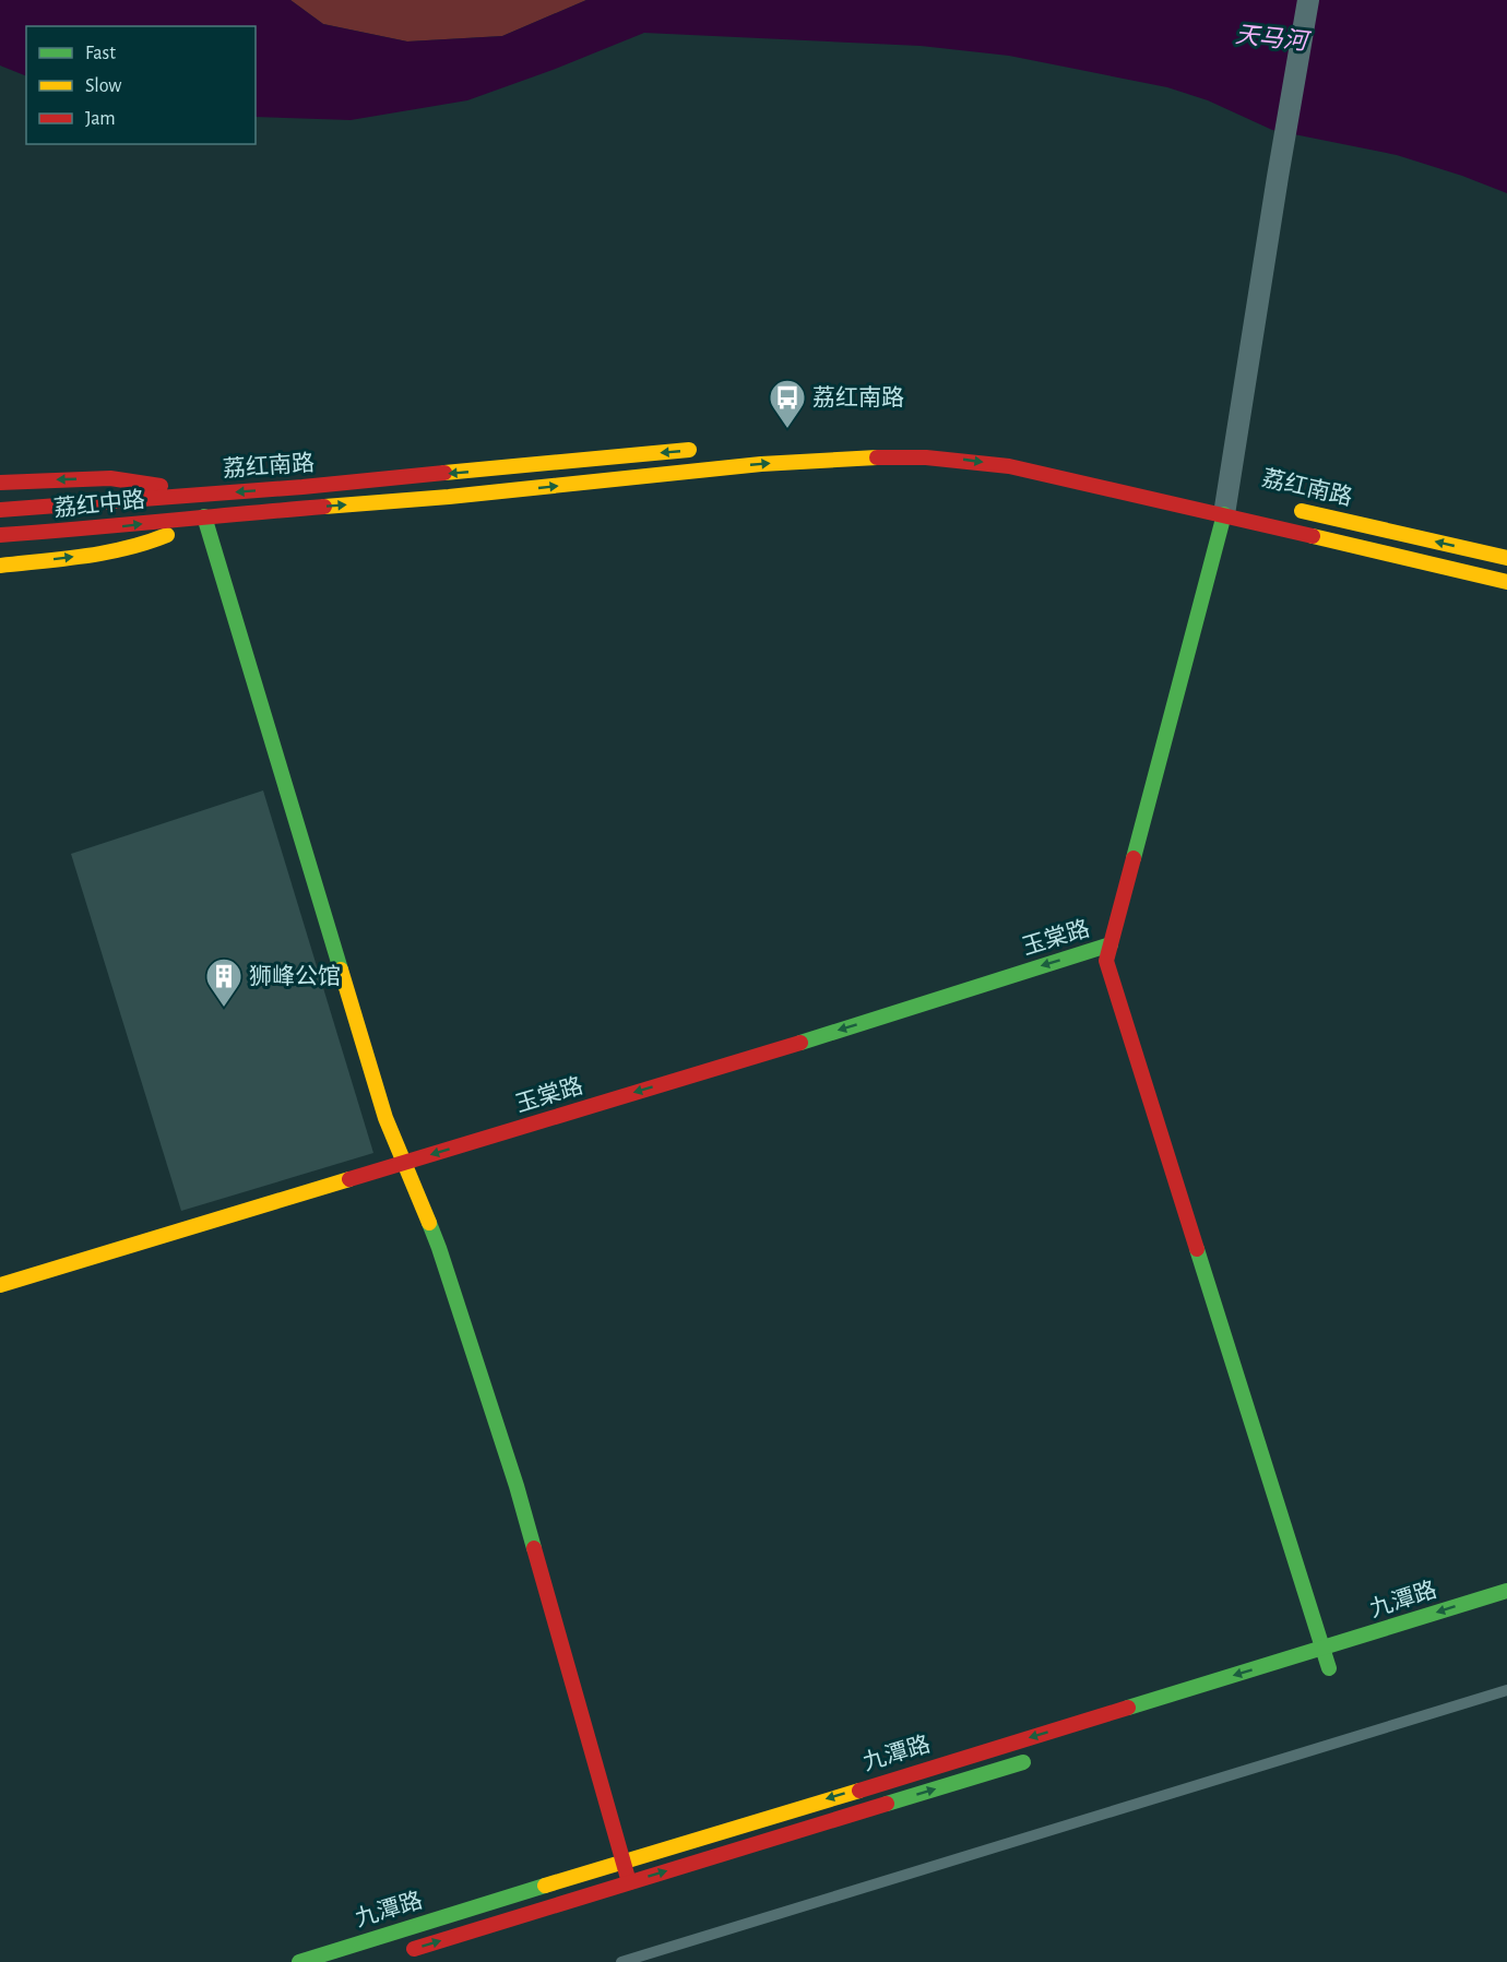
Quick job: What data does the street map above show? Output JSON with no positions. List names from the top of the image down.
{
  "streets": {
    "street": [
      "荔红南路",
      "荔红中路",
      "玉棠路",
      "九潭路"
    ]
  },
  "crossings": [
    ["荔红南路", "荔红中路"]
  ],
  "water": ["天马河"],
  "places": {
    "bus stop": ["荔红南路"],
    "building": ["狮峰公馆"]
  },
  "legend": ["Fast", "Slow", "Jam"]
}
